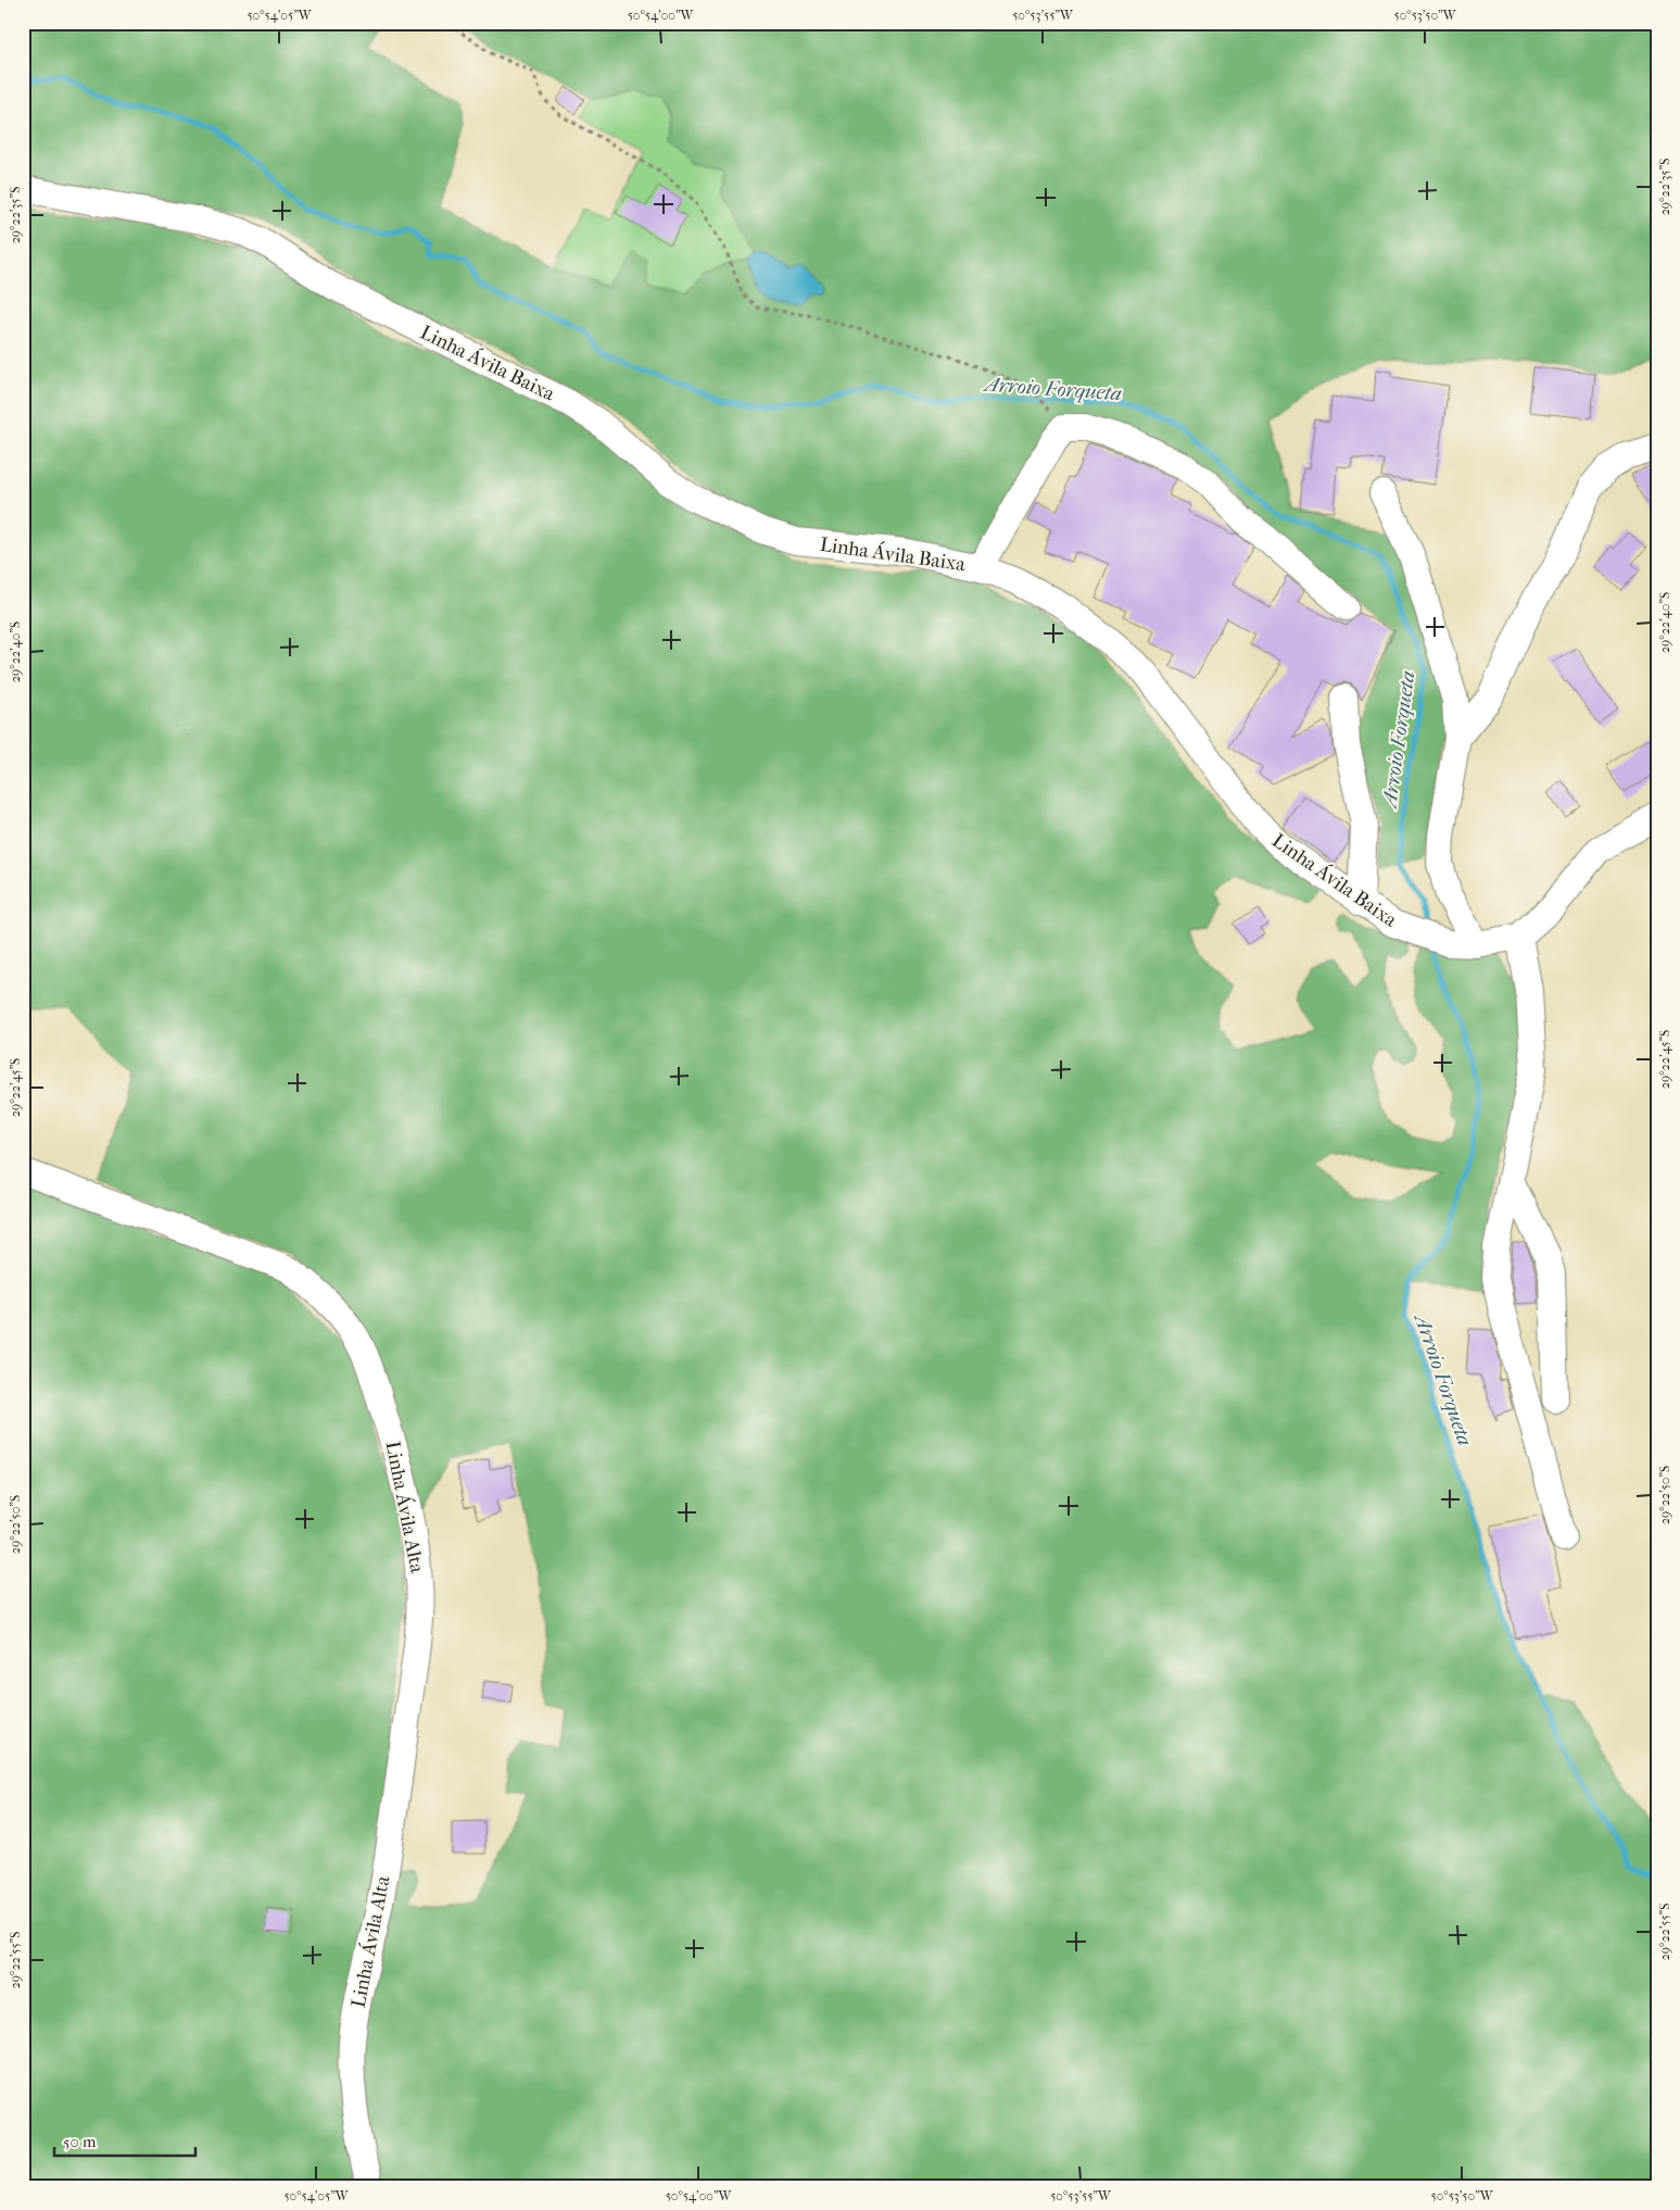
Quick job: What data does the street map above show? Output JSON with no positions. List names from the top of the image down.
{
  "streets": {
    "street": ["Linha Ávila Baixa", "Linha Ávila Alta"]
  },
  "water": ["Arroio Forqueta"],
  "scale_bar": "50 m",
  "coordinates": [
    "50°54'05\"W",
    "50°54'00\"W",
    "50°53'55\"W",
    "50°53'50\"W",
    "29°22'35\"S",
    "29°22'40\"S",
    "29°22'45\"S",
    "29°22'50\"S",
    "29°22'55\"S"
  ]
}
